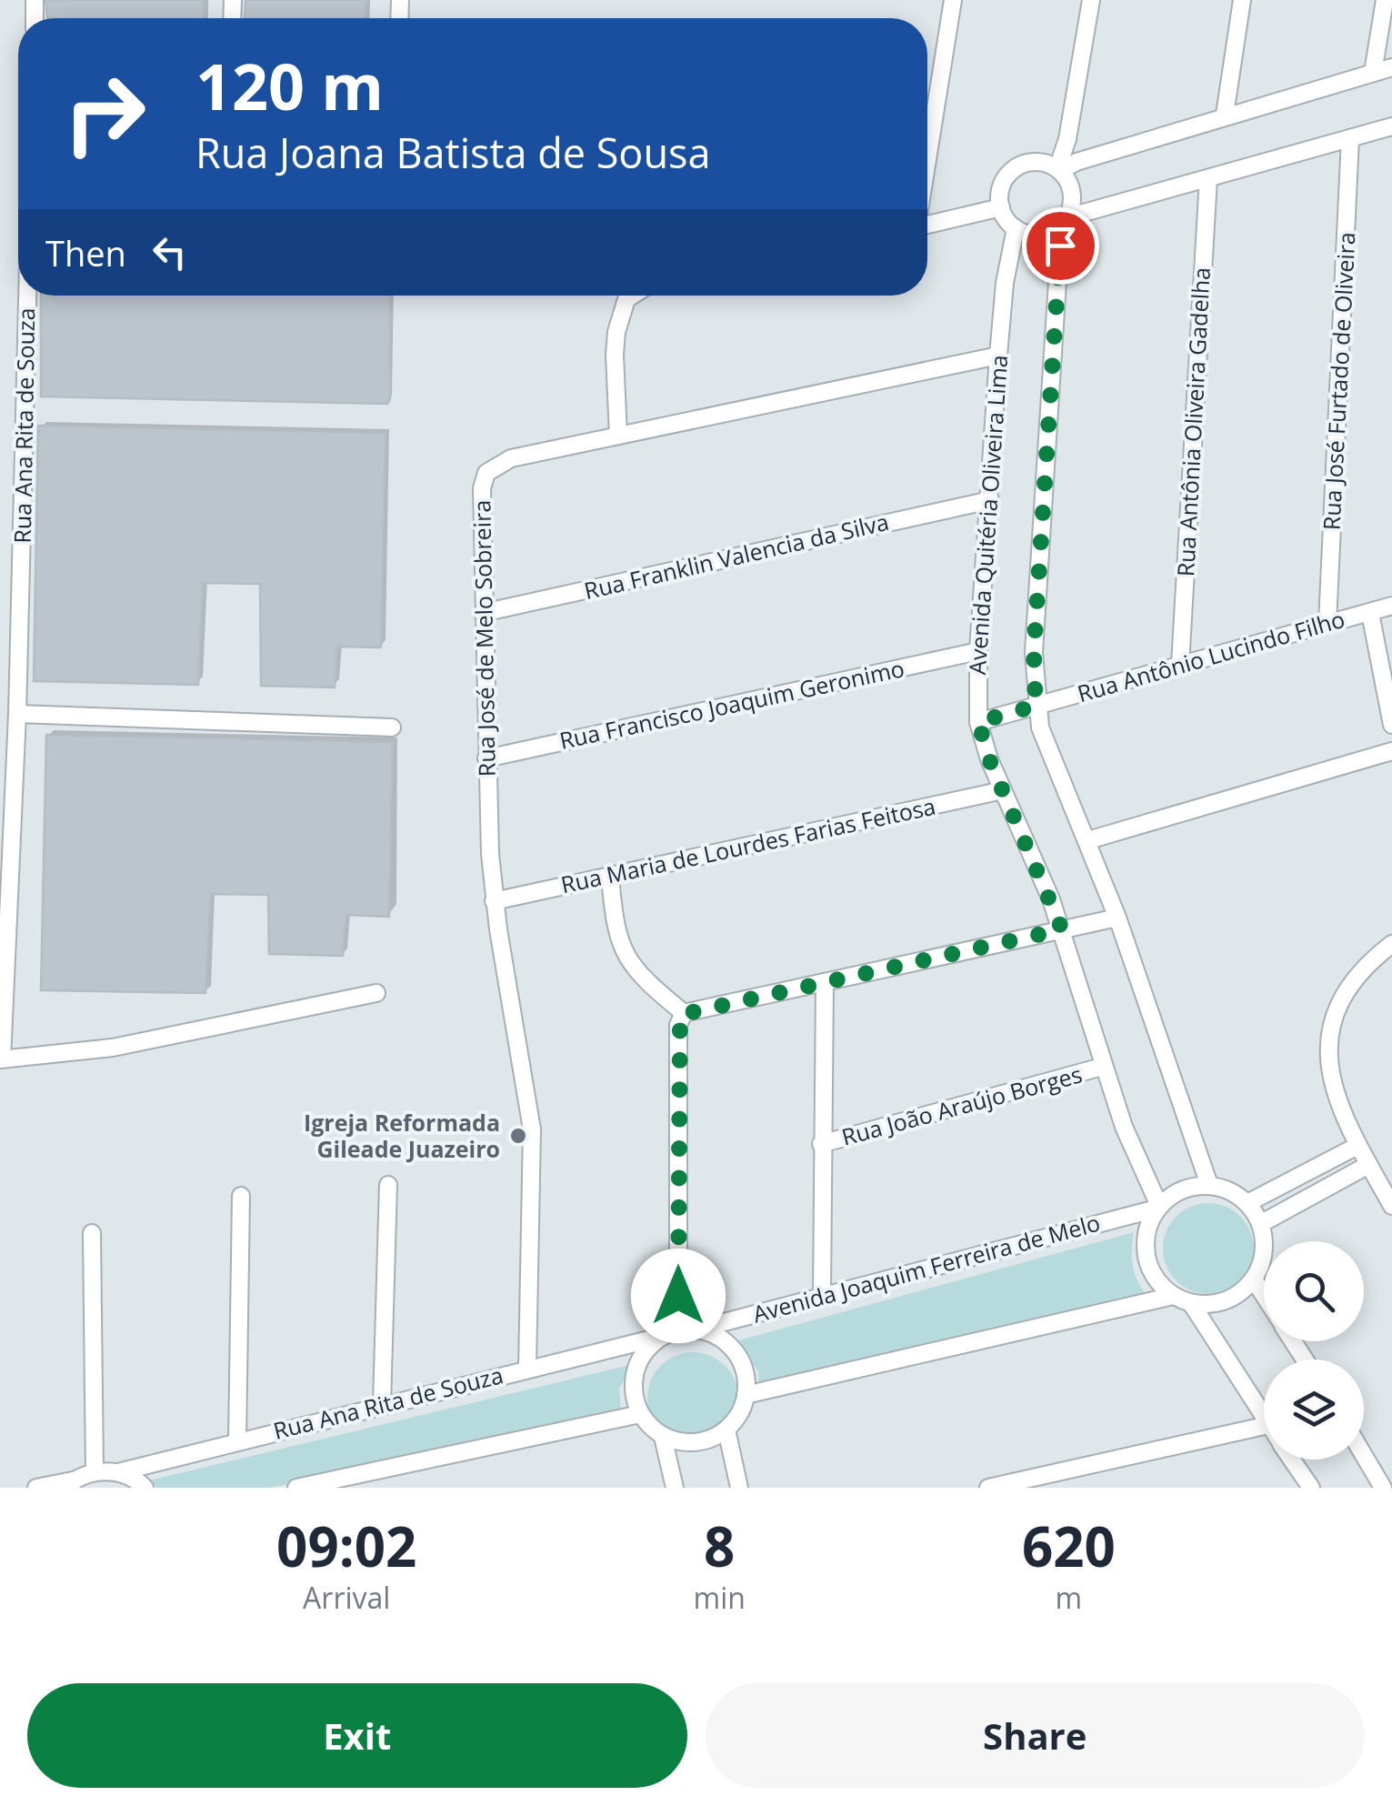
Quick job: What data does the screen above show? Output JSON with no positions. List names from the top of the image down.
{
  "streets": {
    "street": [
      "Rua José Furtado de Oliveira",
      "Rua Antônia Oliveira Gadelha",
      "Rua Ana Rita de Souza",
      "Avenida Quitéria Oliveira Lima",
      "Rua Franklin Valencia da Silva",
      "Rua José de Melo Sobreira",
      "Rua Antônio Lucindo Filho",
      "Rua Francisco Joaquim Geronimo",
      "Rua Maria de Lourdes Farias Feitosa",
      "Rua João Araújo Borges",
      "Avenida Joaquim Ferreira de Melo"
    ]
  },
  "crossings": [
    ["Rua José Furtado de Oliveira", "Rua Antônio Lucindo Filho"],
    ["Rua Antônia Oliveira Gadelha", "Rua Antônio Lucindo Filho"],
    ["Rua Ana Rita de Souza", "Rua José de Melo Sobreira"],
    ["Rua Ana Rita de Souza", "Avenida Joaquim Ferreira de Melo"],
    ["Avenida Quitéria Oliveira Lima", "Rua Franklin Valencia da Silva"],
    ["Avenida Quitéria Oliveira Lima", "Rua José de Melo Sobreira"],
    ["Avenida Quitéria Oliveira Lima", "Rua Antônio Lucindo Filho"],
    ["Avenida Quitéria Oliveira Lima", "Rua Francisco Joaquim Geronimo"],
    ["Avenida Quitéria Oliveira Lima", "Rua Maria de Lourdes Farias Feitosa"],
    ["Avenida Quitéria Oliveira Lima", "Rua João Araújo Borges"],
    ["Avenida Quitéria Oliveira Lima", "Avenida Joaquim Ferreira de Melo"],
    ["Rua Franklin Valencia da Silva", "Rua José de Melo Sobreira"],
    ["Rua José de Melo Sobreira", "Rua Francisco Joaquim Geronimo"],
    ["Rua José de Melo Sobreira", "Rua Maria de Lourdes Farias Feitosa"]
  ],
  "places": ["Igreja Reformada Gileade Juazeiro"],
  "page": {
    "turn": ["120 m", "Rua Joana Batista de Sousa"],
    "then": "Then",
    "eta": [
      "09:02",
      "Arrival",
      "8",
      "min",
      "620",
      "m"
    ],
    "buttons": ["Exit", "Share"]
  }
}
